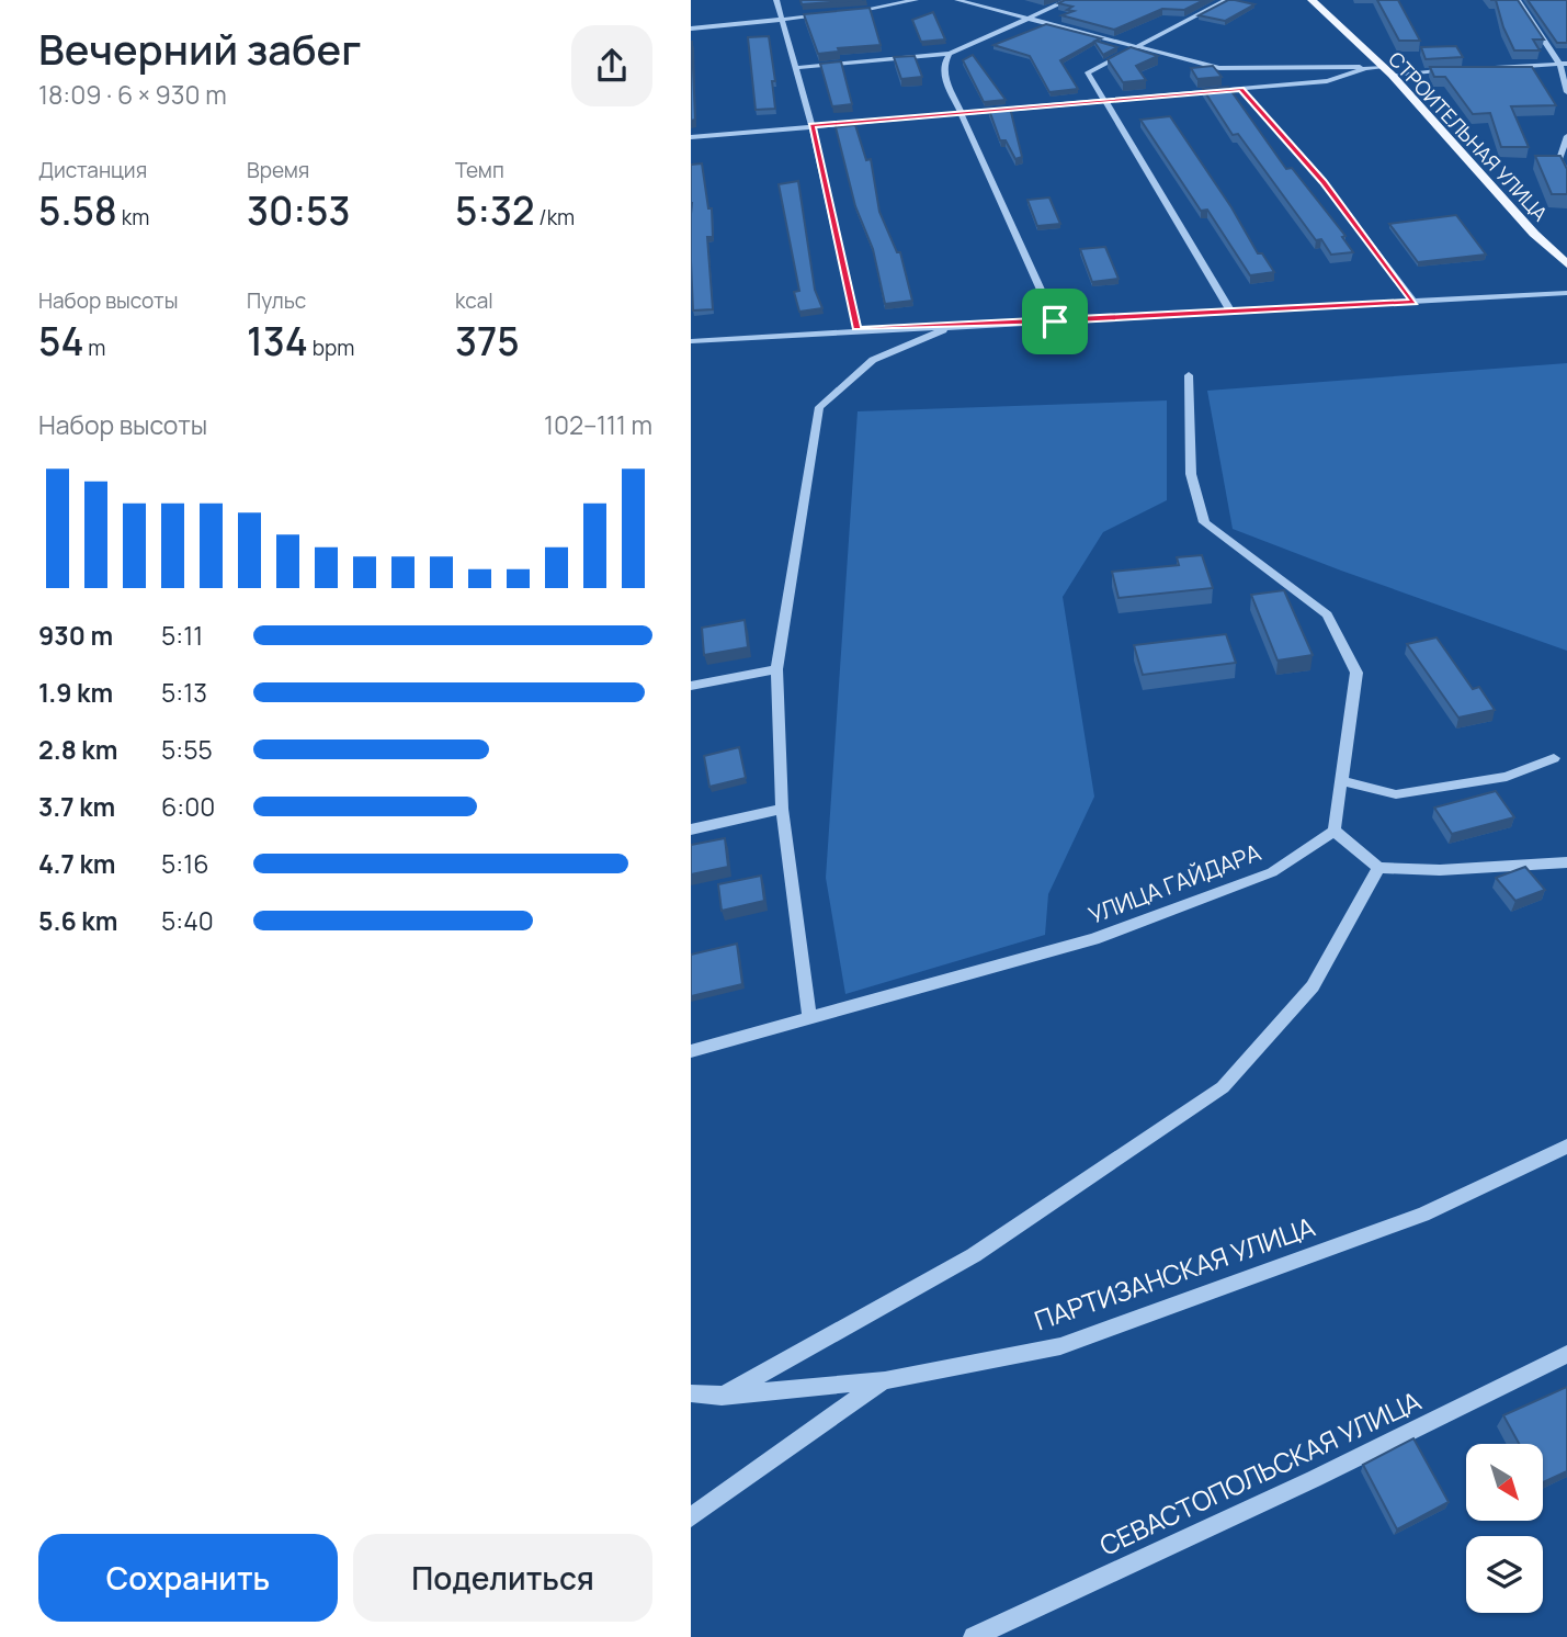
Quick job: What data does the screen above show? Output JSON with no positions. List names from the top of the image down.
{
  "streets": {
    "main road": ["СТРОИТЕЛЬНАЯ УЛИЦА"],
    "street": ["УЛИЦА ГАЙДАРА", "ПАРТИЗАНСКАЯ УЛИЦА", "СЕВАСТОПОЛЬСКАЯ УЛИЦА"]
  },
  "north": "bottom right",
  "page": {
    "heading": ["Вечерний забег", "18:09 · 6 × 930 m"],
    "stats": [
      ["Дистанция", "5.58 km"],
      ["Время", "30:53"],
      ["Темп", "5:32 /km"],
      ["Набор высоты", "54 m"],
      ["Пульс", "134 bpm"],
      ["kcal", "375"]
    ],
    "chart": ["Набор высоты", "102–111 m"],
    "list": [
      {
        "name": "930 m",
        "note": "5:11"
      },
      {
        "name": "1.9 km",
        "note": "5:13"
      },
      {
        "name": "2.8 km",
        "note": "5:55"
      },
      {
        "name": "3.7 km",
        "note": "6:00"
      },
      {
        "name": "4.7 km",
        "note": "5:16"
      },
      {
        "name": "5.6 km",
        "note": "5:40"
      }
    ],
    "buttons": ["Сохранить", "Поделиться"]
  }
}
